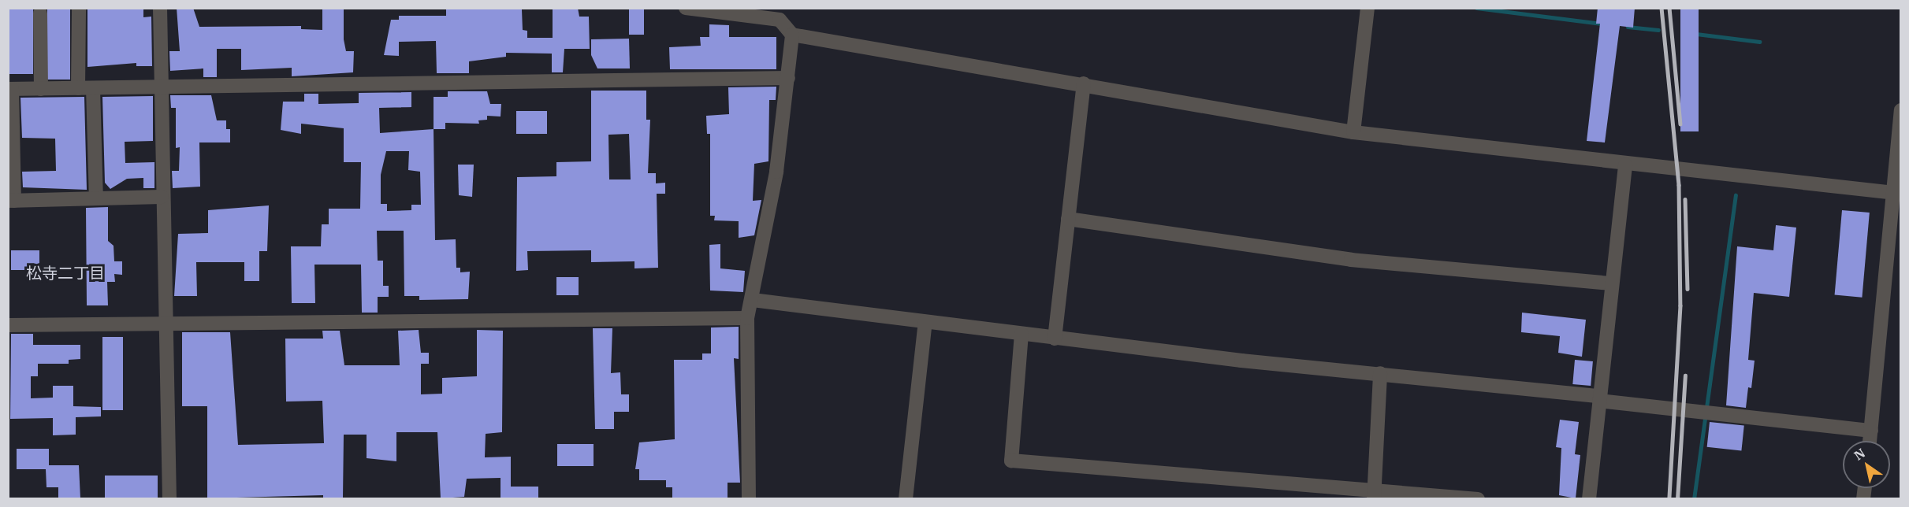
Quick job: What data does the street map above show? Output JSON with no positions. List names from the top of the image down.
{
  "districts": ["松寺二丁目"],
  "north": "top left"
}
